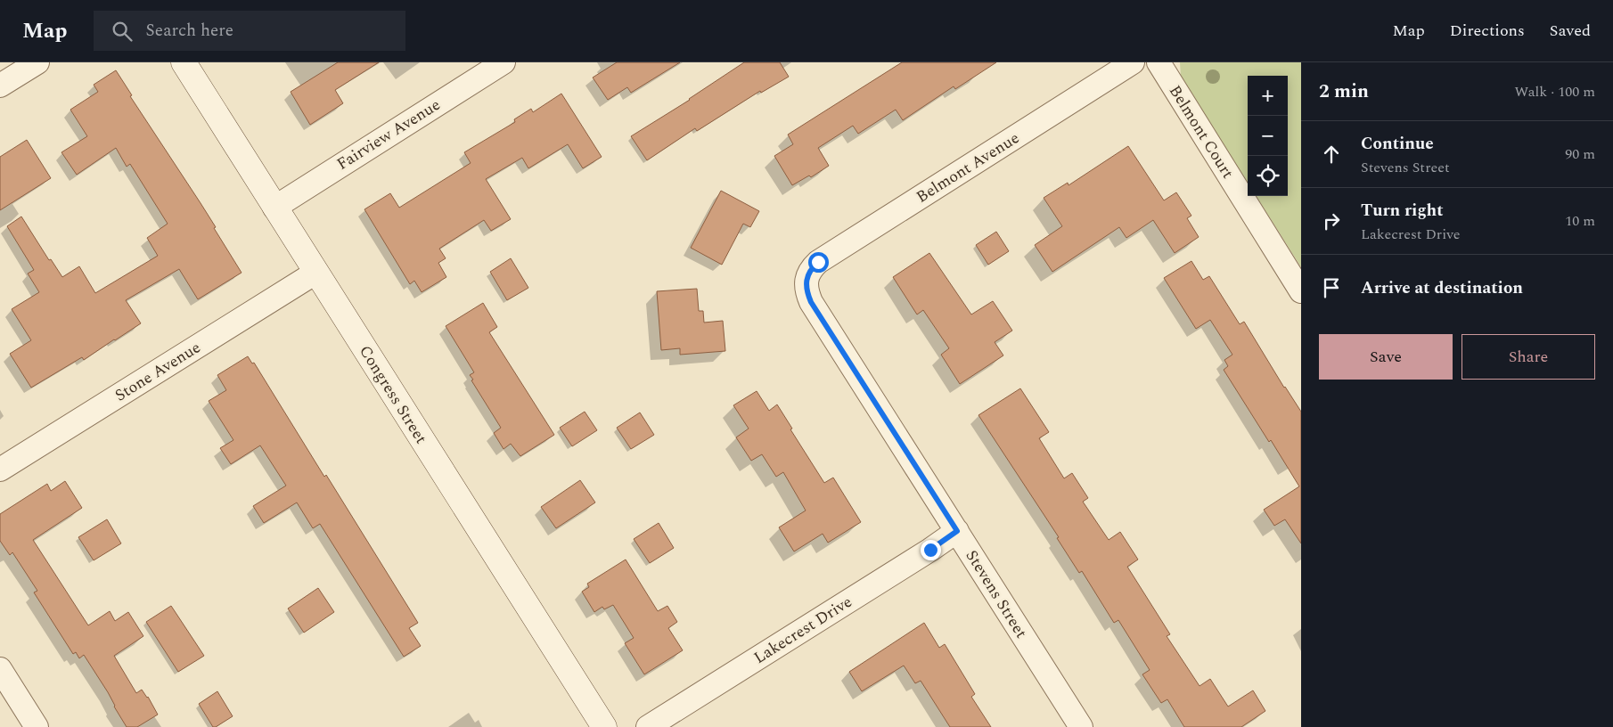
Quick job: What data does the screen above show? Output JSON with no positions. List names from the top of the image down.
{
  "streets": {
    "street": [
      "Belmont Court",
      "Fairview Avenue",
      "Belmont Avenue",
      "Stone Avenue",
      "Congress Street",
      "Stevens Street",
      "Lakecrest Drive"
    ]
  },
  "crossings": [
    ["Fairview Avenue", "Congress Street"],
    ["Belmont Avenue", "Stevens Street"],
    ["Stone Avenue", "Congress Street"],
    ["Stevens Street", "Lakecrest Drive"]
  ],
  "page": {
    "header": "Map",
    "search": "Search here",
    "nav": ["Map", "Directions", "Saved"],
    "heading": ["2 min", "Walk · 100 m"],
    "map_buttons": ["+", "−"],
    "list": [
      ["Continue", "Stevens Street", "90 m"],
      ["Turn right", "Lakecrest Drive", "10 m"],
      "Arrive at destination"
    ],
    "buttons": ["Save", "Share"]
  }
}
